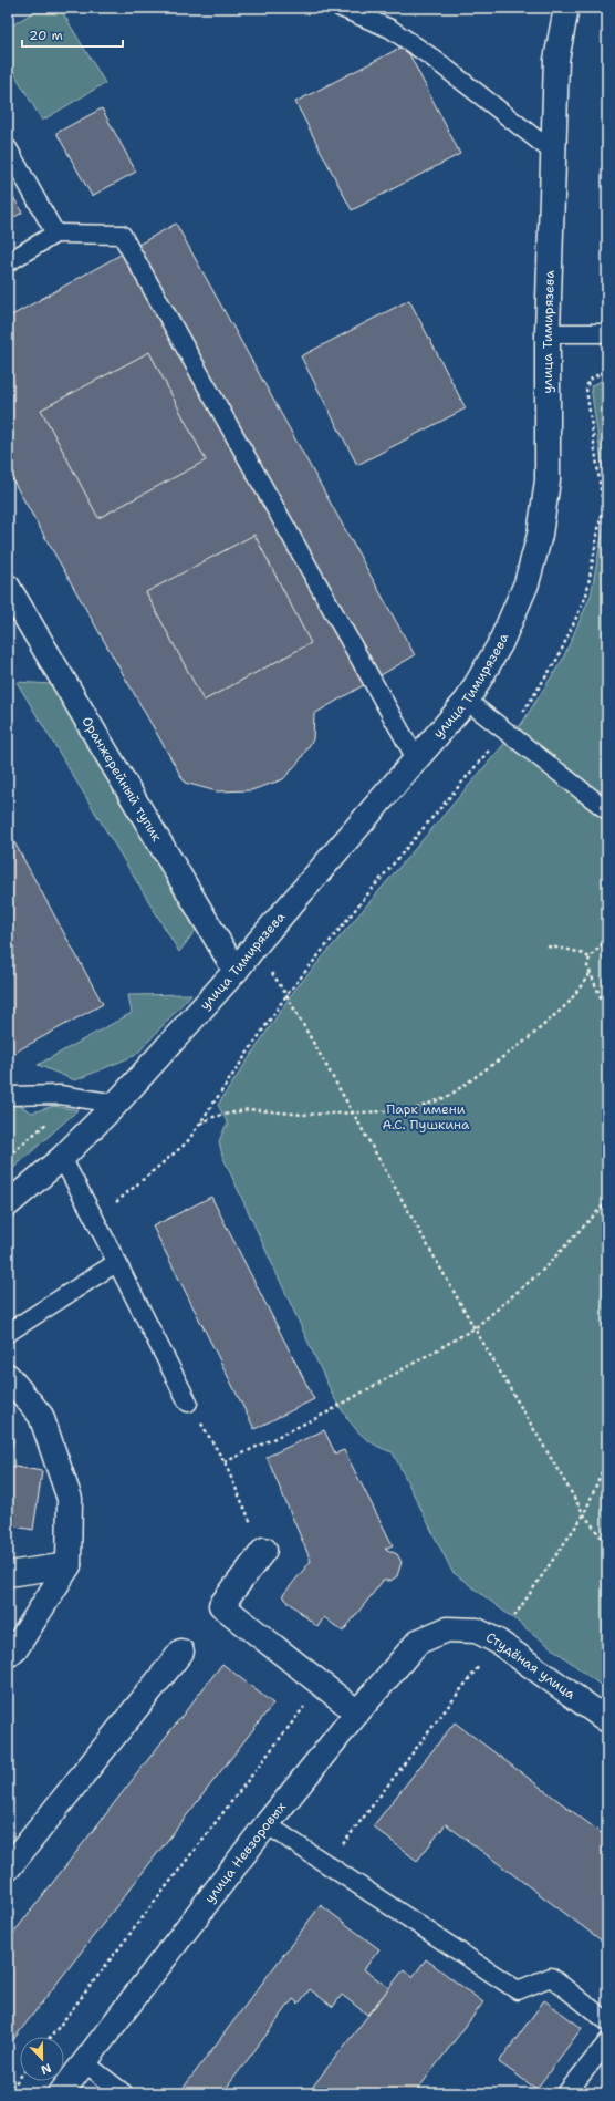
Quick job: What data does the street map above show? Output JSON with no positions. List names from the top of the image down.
{
  "streets": {
    "street": [
      "улица Тимирязева",
      "Оранжерейный тупик",
      "Студёная улица",
      "улица Невзоровых"
    ]
  },
  "crossings": [
    ["улица Тимирязева", "Оранжерейный тупик"],
    ["Студёная улица", "улица Невзоровых"]
  ],
  "parks": ["Парк имени А.С. Пушкина"],
  "scale_bar": "20 m",
  "north": "bottom"
}
